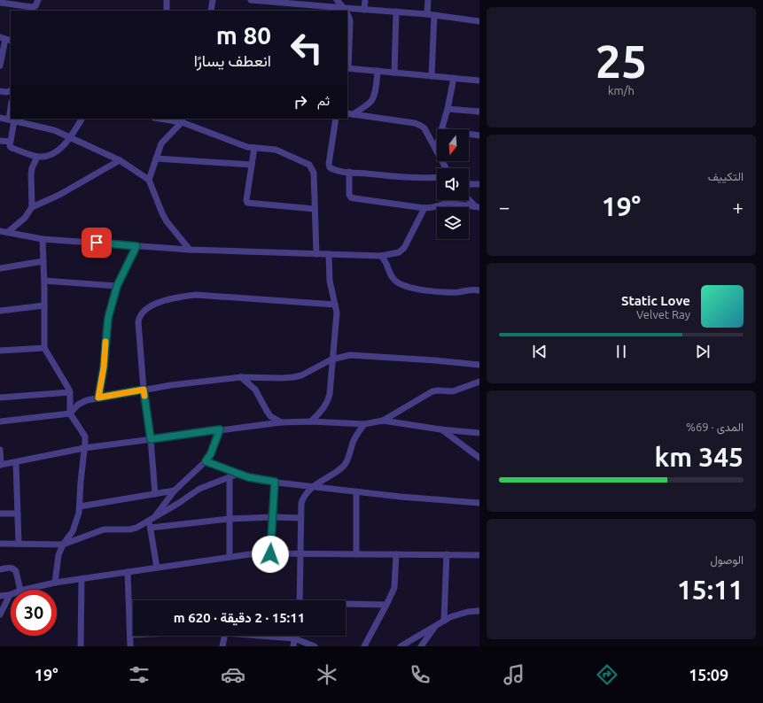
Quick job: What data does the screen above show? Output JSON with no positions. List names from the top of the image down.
{
  "north": "bottom",
  "page": {
    "tile": [
      ["25", "km/h"],
      "التكييف",
      ["المدى · 69%", "345 km"],
      ["الوصول", "15:11"]
    ],
    "turn": ["80 m", "انعطف يسارًا"],
    "then": "ثم",
    "heat": ["−", "19°", "+"],
    "song": ["Static Love", "Velvet Ray"],
    "limit": "30",
    "trip": "15:11 · 2 دقيقة · 620 m",
    "tabs": ["15:09", "19°"]
  }
}
